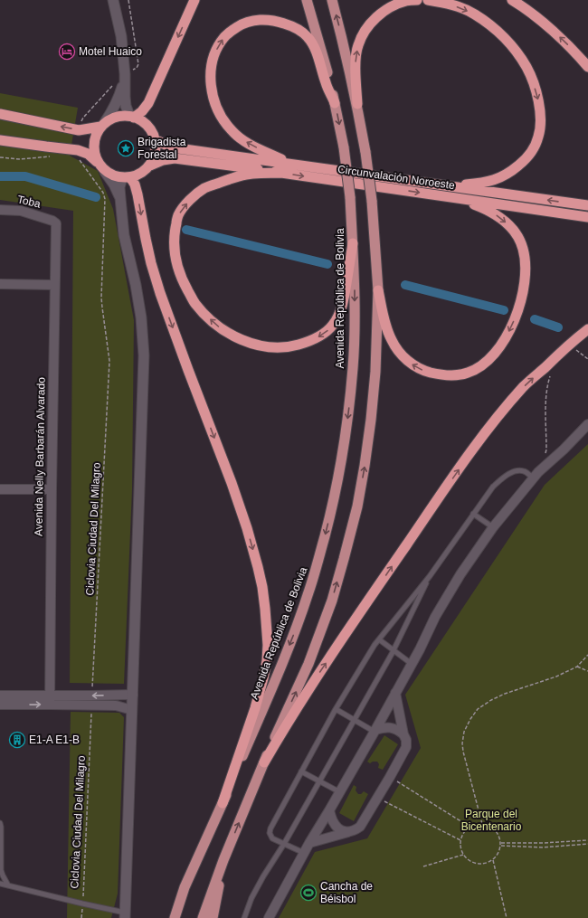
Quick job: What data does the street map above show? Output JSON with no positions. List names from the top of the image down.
{
  "streets": {
    "highway": ["Circunvalación Noroeste"],
    "main road": ["Avenida República de Bolivia"],
    "street": ["Toba", "Avenida Nelly Barbarán Alvarado"],
    "path": ["Ciclovia Ciudad Del Milagro"]
  },
  "crossings": [
    ["Toba", "Avenida Nelly Barbarán Alvarado"]
  ],
  "parks": ["Parque del Bicentenario"],
  "places": {
    "hotel": ["Motel Huaico"],
    "place": ["Brigadista Forestal"],
    "building": ["E1-A E1-B"],
    "sports": ["Cancha de Béisbol"]
  }
}
